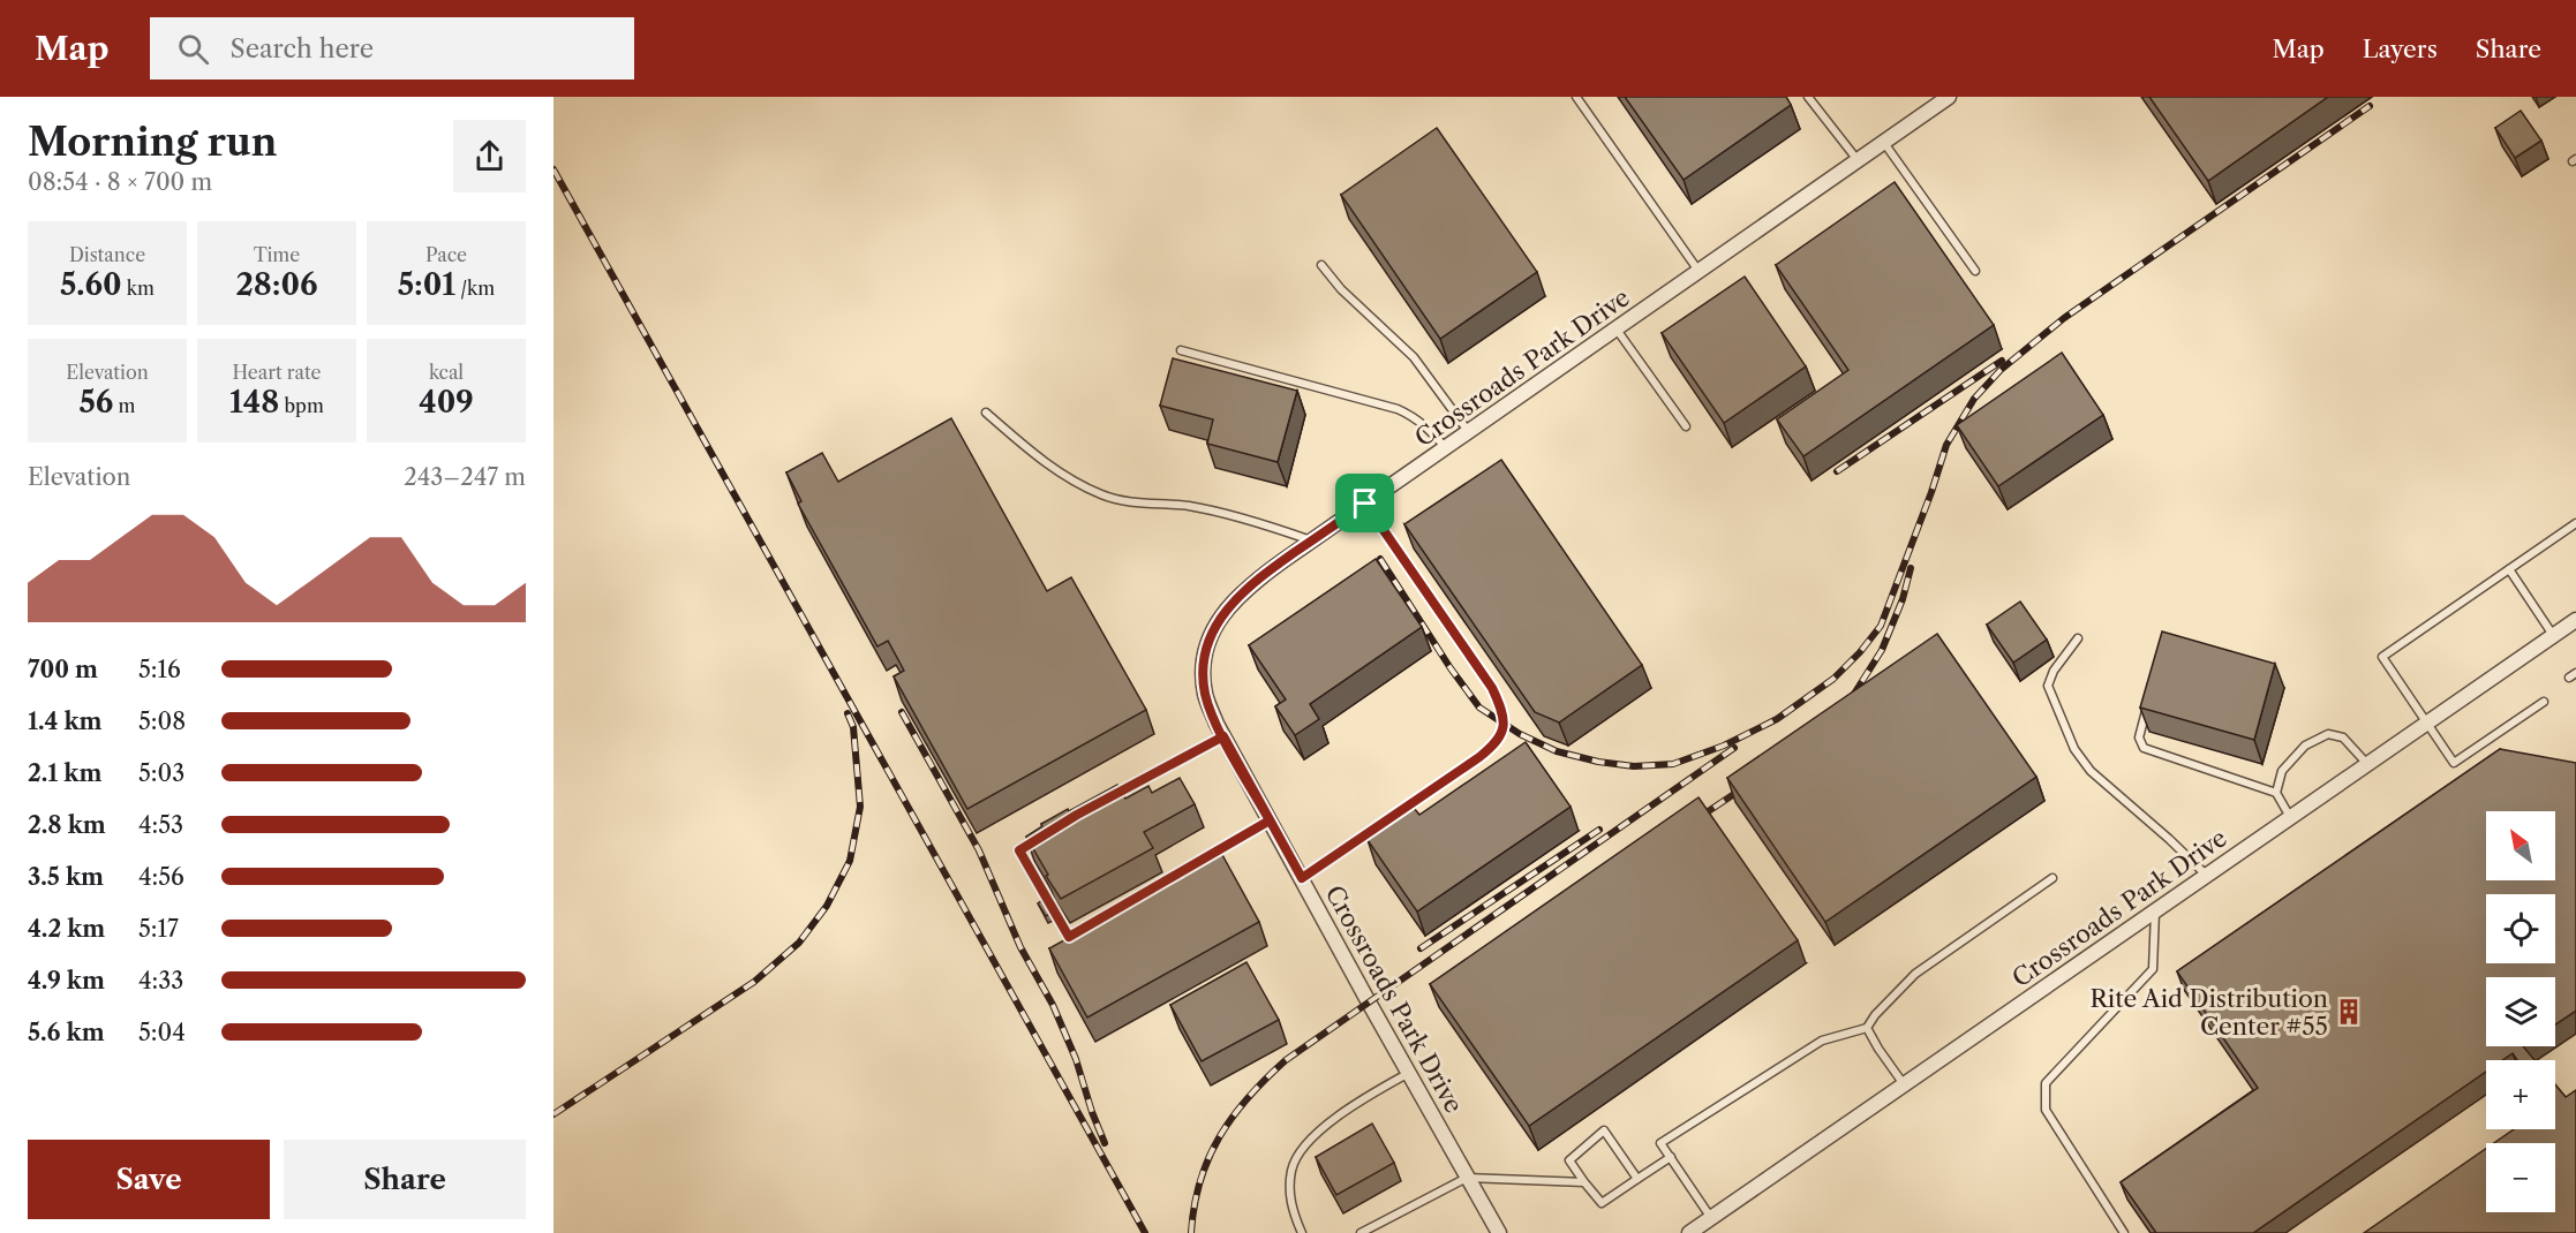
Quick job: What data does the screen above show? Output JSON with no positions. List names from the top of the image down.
{
  "streets": {
    "street": ["Crossroads Park Drive"]
  },
  "places": {
    "building": ["Rite Aid Distribution Center #55"]
  },
  "north": "top left",
  "page": {
    "header": "Map",
    "search": "Search here",
    "nav": ["Map", "Layers", "Share"],
    "heading": ["Morning run", "08:54 · 8 × 700 m"],
    "stats": [
      ["Distance", "5.60 km"],
      ["Time", "28:06"],
      ["Pace", "5:01 /km"],
      ["Elevation", "56 m"],
      ["Heart rate", "148 bpm"],
      ["kcal", "409"]
    ],
    "chart": ["Elevation", "243–247 m"],
    "list": [
      {
        "name": "700 m",
        "note": "5:16"
      },
      {
        "name": "1.4 km",
        "note": "5:08"
      },
      {
        "name": "2.1 km",
        "note": "5:03"
      },
      {
        "name": "2.8 km",
        "note": "4:53"
      },
      {
        "name": "3.5 km",
        "note": "4:56"
      },
      {
        "name": "4.2 km",
        "note": "5:17"
      },
      {
        "name": "4.9 km",
        "note": "4:33"
      },
      {
        "name": "5.6 km",
        "note": "5:04"
      }
    ],
    "map_buttons": ["+", "−"],
    "buttons": ["Save", "Share"]
  }
}
